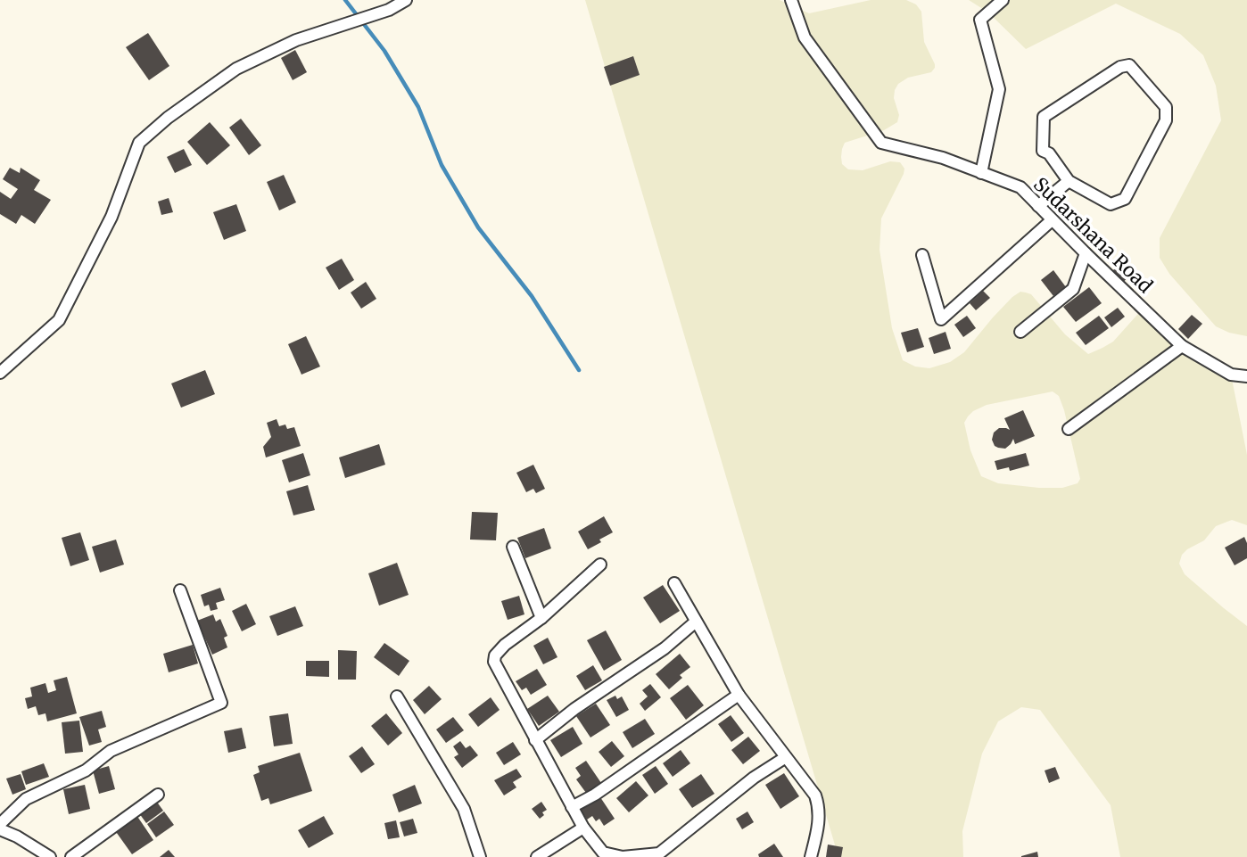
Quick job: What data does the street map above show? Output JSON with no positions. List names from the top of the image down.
{
  "streets": {
    "street": ["Sudarshana Road"]
  }
}
